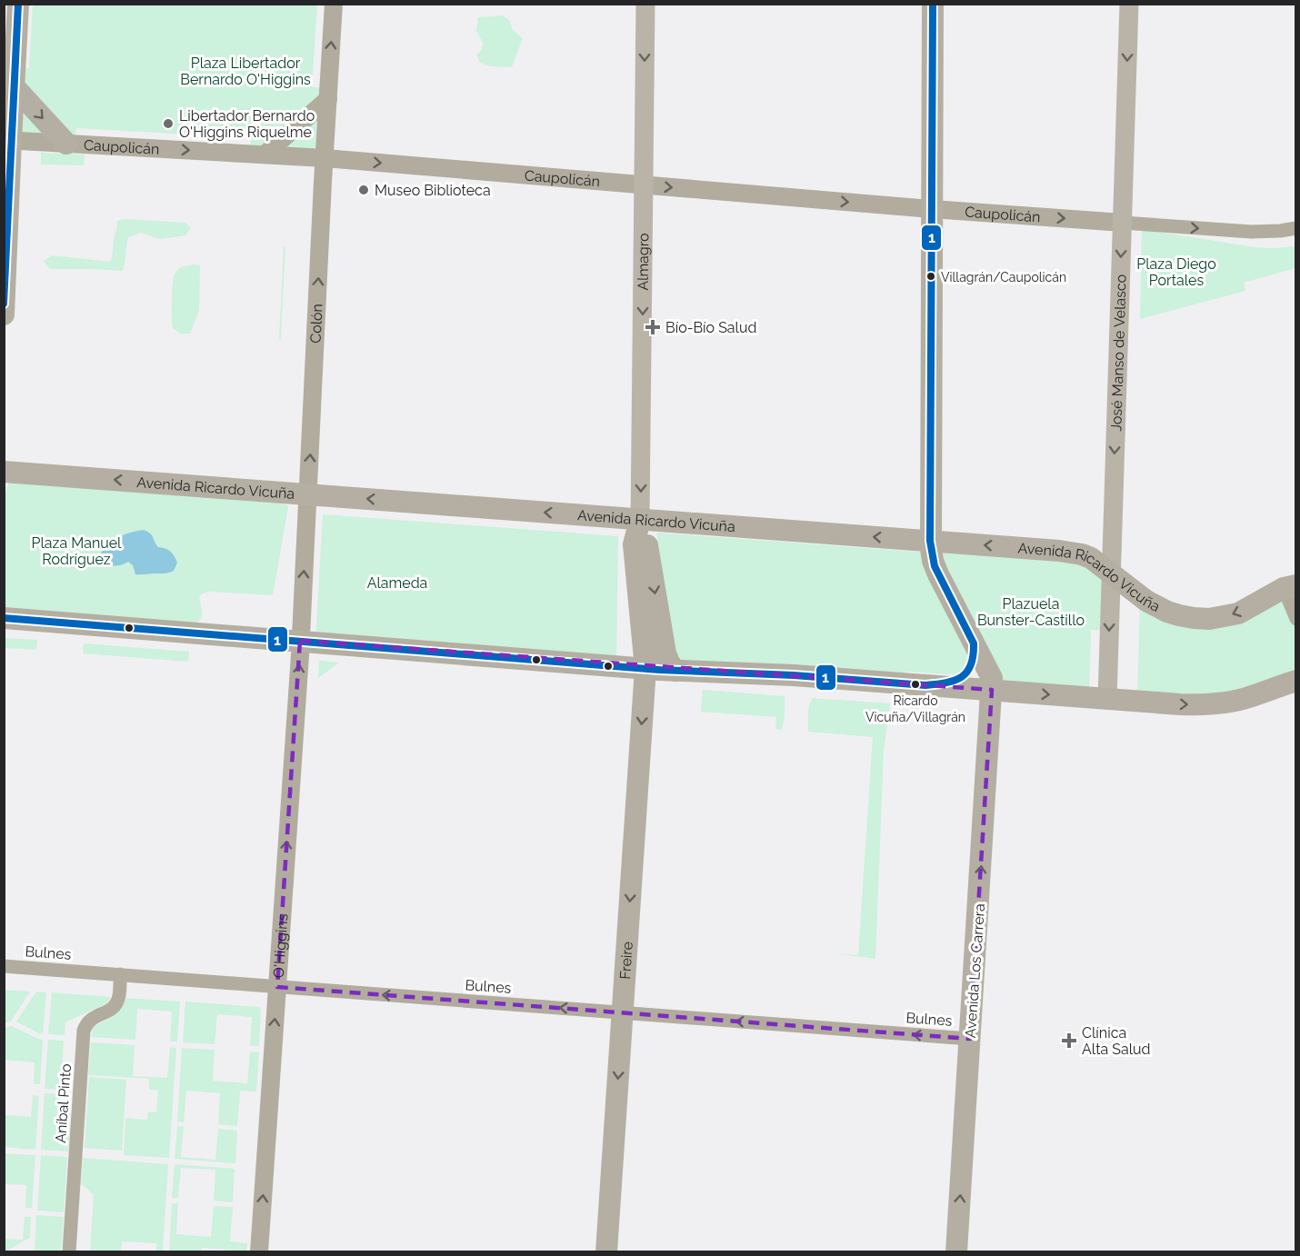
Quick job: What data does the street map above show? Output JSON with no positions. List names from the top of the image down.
{
  "streets": {
    "main road": [
      "Almagro",
      "José Manso de Velasco",
      "Avenida Ricardo Vicuña",
      "Freire",
      "Avenida Los Carrera"
    ],
    "street": [
      "Caupolicán",
      "Colón",
      "O'Higgins",
      "Bulnes",
      "Aníbal Pinto"
    ]
  },
  "crossings": [
    ["Caupolicán", "Almagro"],
    ["Caupolicán", "Colón"],
    ["Caupolicán", "José Manso de Velasco"],
    ["Caupolicán", "Avenida Los Carrera"],
    ["Almagro", "Avenida Ricardo Vicuña"],
    ["Almagro", "Freire"],
    ["Colón", "Avenida Ricardo Vicuña"],
    ["Colón", "O'Higgins"],
    ["José Manso de Velasco", "Avenida Ricardo Vicuña"],
    ["Avenida Ricardo Vicuña", "Avenida Los Carrera"],
    ["O'Higgins", "Bulnes"],
    ["Bulnes", "Freire"],
    ["Bulnes", "Avenida Los Carrera"],
    ["Bulnes", "Aníbal Pinto"]
  ],
  "one_way": [
    "Caupolicán",
    "Almagro",
    "Colón",
    "José Manso de Velasco",
    "O'Higgins",
    "Bulnes",
    "Freire",
    "Avenida Los Carrera"
  ],
  "parks": [
    "Plaza Libertador Bernardo O'Higgins",
    "Plaza Diego Portales",
    "Plaza Manuel Rodríguez",
    "Alameda",
    "Plazuela Bunster-Castillo"
  ],
  "places": {
    "other": [
      "Libertador Bernardo O'Higgins Riquelme",
      "Museo Biblioteca",
      "Villagrán/Caupolicán",
      "Ricardo Vicuña/Villagrán"
    ],
    "health": ["Bío-Bío Salud", "Clínica Alta Salud"]
  },
  "lines": ["transit line 1"]
}
